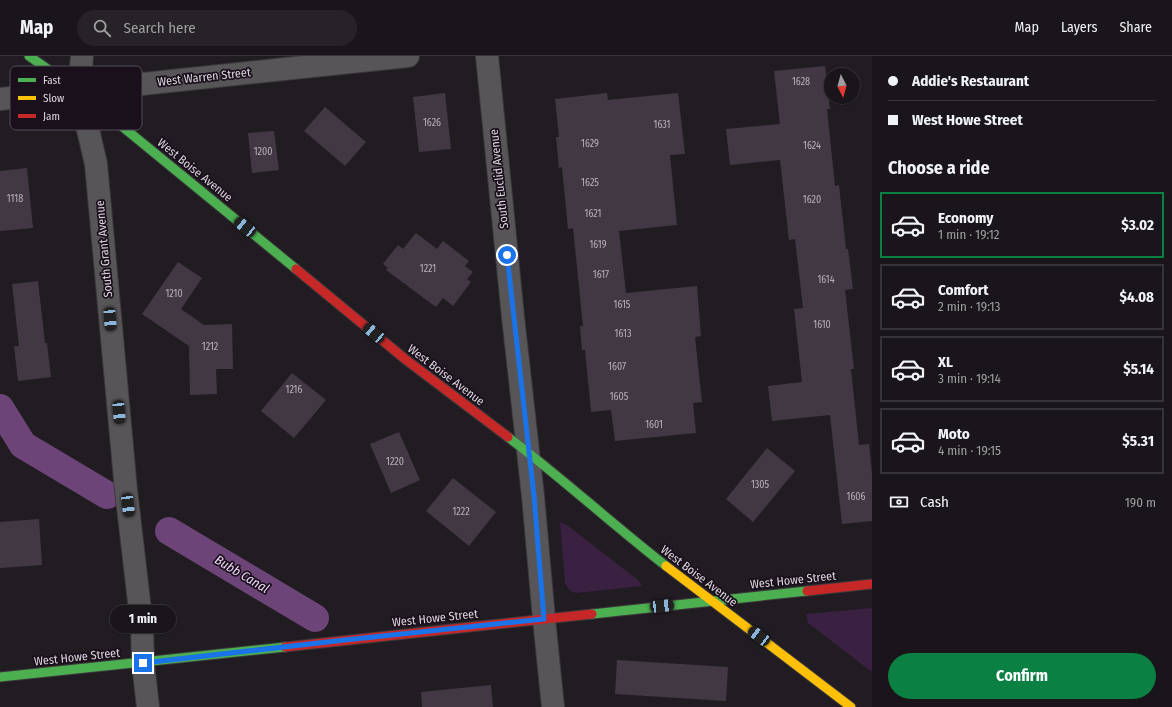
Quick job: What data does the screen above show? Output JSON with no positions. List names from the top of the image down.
{
  "streets": {
    "street": [
      "West Warren Street",
      "West Boise Avenue",
      "South Euclid Avenue",
      "South Grant Avenue",
      "West Howe Street"
    ]
  },
  "crossings": [
    ["West Boise Avenue", "South Euclid Avenue"],
    ["West Boise Avenue", "West Howe Street"],
    ["South Euclid Avenue", "West Howe Street"],
    ["South Grant Avenue", "West Howe Street"]
  ],
  "water": ["Bubb Canal"],
  "house_numbers": [
    "1628",
    "1626",
    "1631",
    "1629",
    "1624",
    "1200",
    "1625",
    "1118",
    "1620",
    "1621",
    "1619",
    "1221",
    "1617",
    "1614",
    "1210",
    "1615",
    "1610",
    "1613",
    "1212",
    "1607",
    "1216",
    "1605",
    "1601",
    "1220",
    "1305",
    "1606",
    "1222"
  ],
  "legend": ["Fast", "Slow", "Jam"],
  "north": "bottom",
  "page": {
    "header": "Map",
    "search": "Search here",
    "nav": ["Map", "Layers", "Share"],
    "banner": ["Addie's Restaurant", "West Howe Street"],
    "heading": "Choose a ride",
    "list": [
      {
        "name": "Economy",
        "note": "1 min · 19:12",
        "value": "$3.02"
      },
      {
        "name": "Comfort",
        "note": "2 min · 19:13",
        "value": "$4.08"
      },
      {
        "name": "XL",
        "note": "3 min · 19:14",
        "value": "$5.14"
      },
      {
        "name": "Moto",
        "note": "4 min · 19:15",
        "value": "$5.31"
      }
    ],
    "pay": ["Cash", "190 m"],
    "bubble": "1 min",
    "buttons": "Confirm"
  }
}
